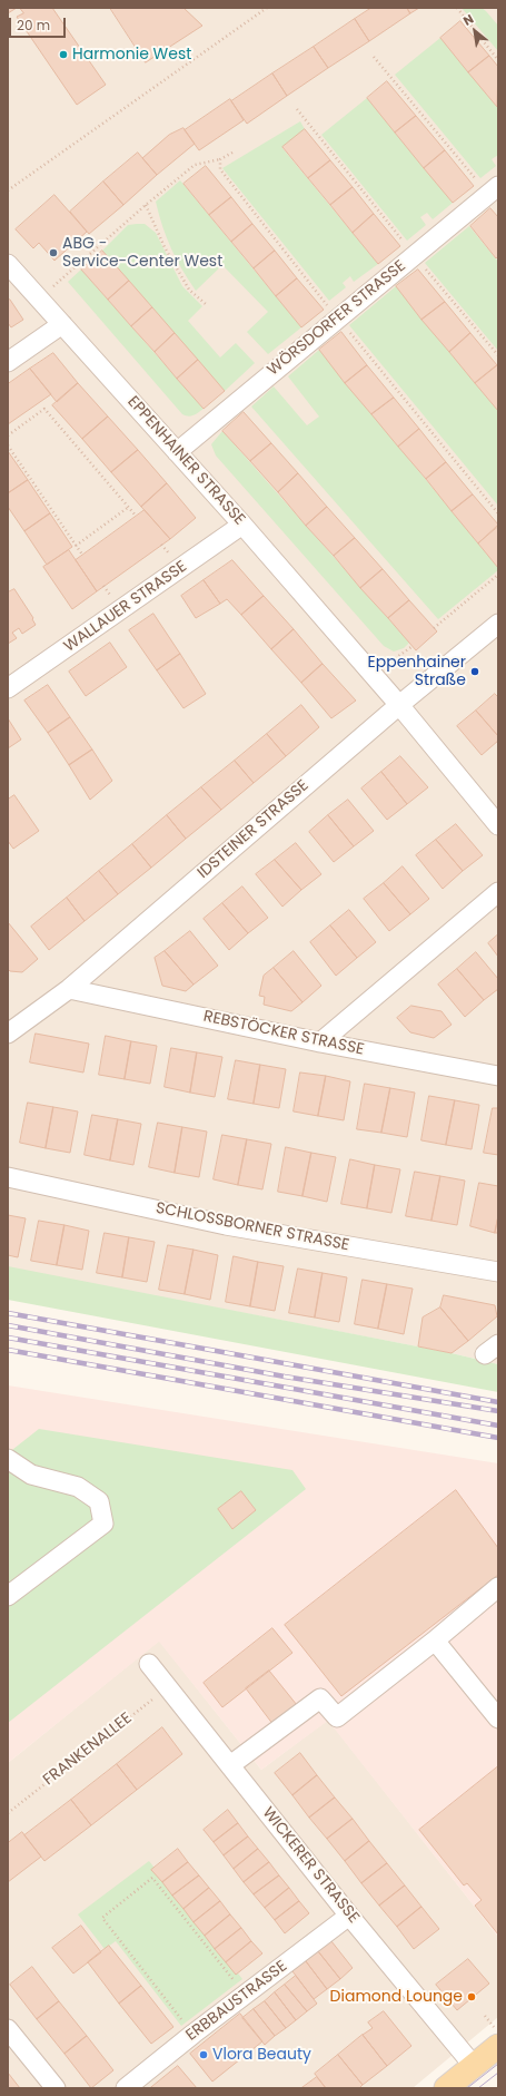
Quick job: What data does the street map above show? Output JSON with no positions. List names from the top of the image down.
{
  "streets": {
    "street": [
      "WÖRSDORFER STRASSE",
      "EPPENHAINER STRASSE",
      "WALLAUER STRASSE",
      "IDSTEINER STRASSE",
      "REBSTÖCKER STRASSE",
      "SCHLOSSBORNER STRASSE",
      "WICKERER STRASSE",
      "ERBBAUSTRASSE"
    ],
    "path": ["FRANKENALLEE"]
  },
  "crossings": [
    ["WÖRSDORFER STRASSE", "EPPENHAINER STRASSE"],
    ["EPPENHAINER STRASSE", "WALLAUER STRASSE"],
    ["EPPENHAINER STRASSE", "IDSTEINER STRASSE"],
    ["IDSTEINER STRASSE", "REBSTÖCKER STRASSE"],
    ["FRANKENALLEE", "WICKERER STRASSE"],
    ["WICKERER STRASSE", "ERBBAUSTRASSE"]
  ],
  "places": [
    "Harmonie West",
    "ABG - Service-Center West",
    "Eppenhainer Straße",
    "Diamond Lounge",
    "Vlora Beauty"
  ],
  "scale_bar": "20 m",
  "north": "top left"
}
